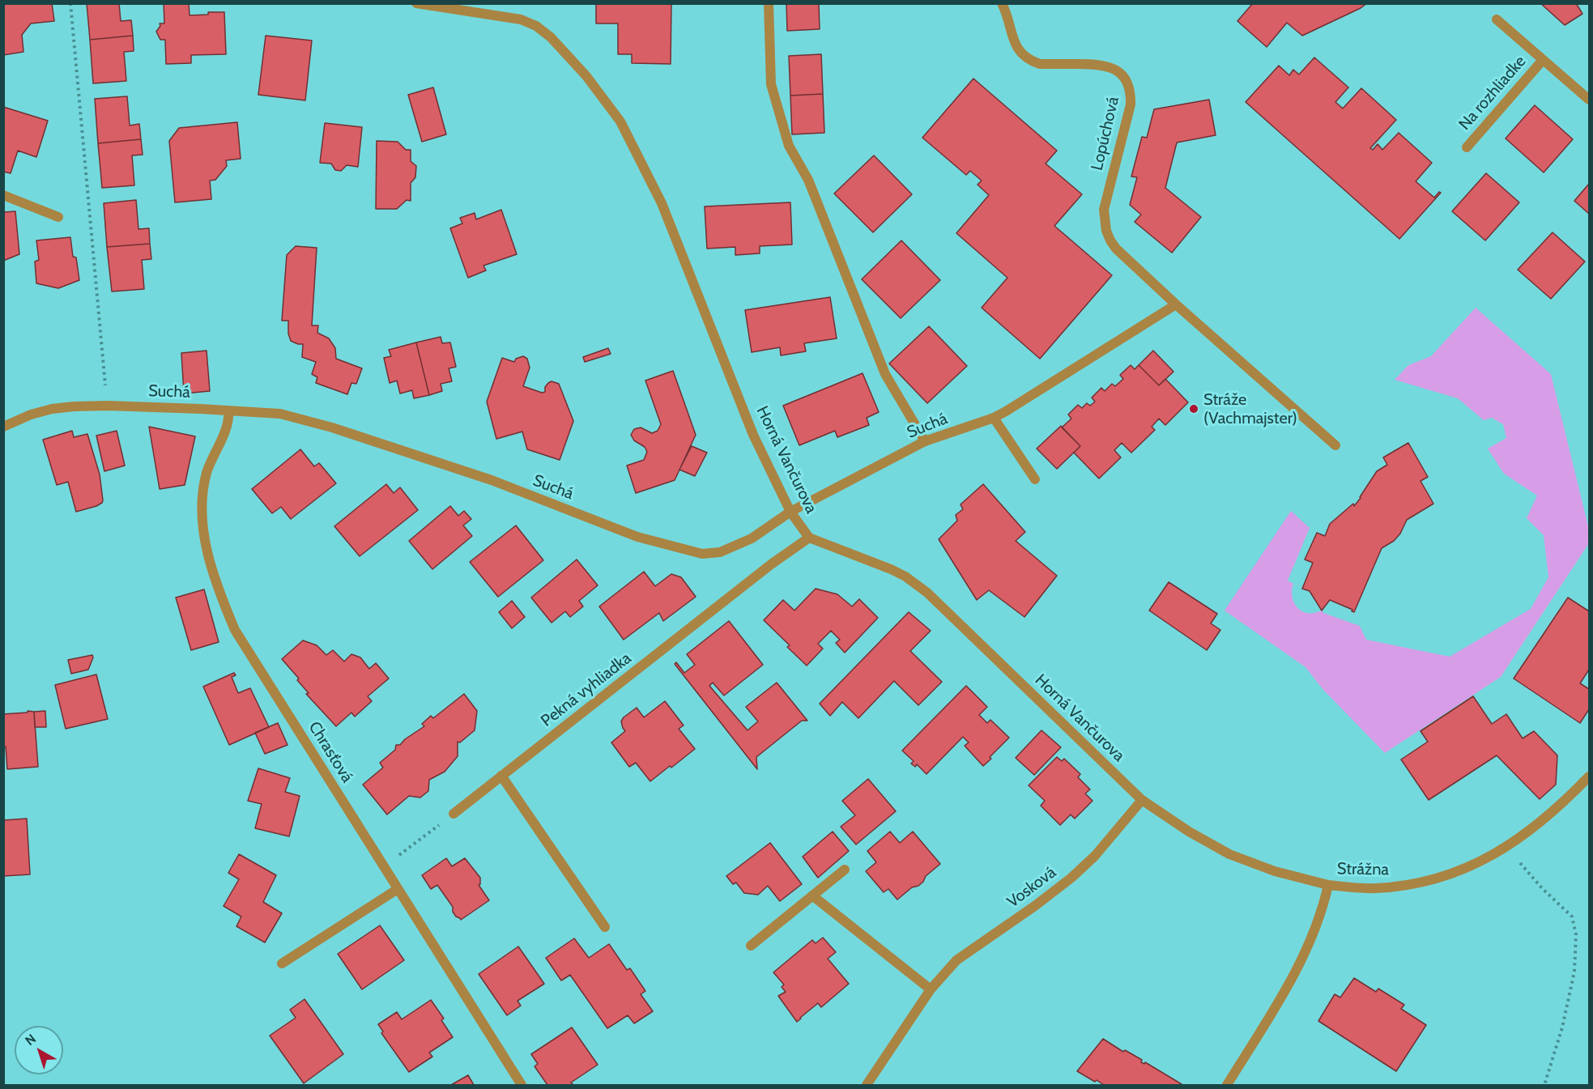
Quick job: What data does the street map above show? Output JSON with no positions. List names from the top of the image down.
{
  "streets": {
    "street": [
      "Na rozhliadke",
      "Lopúchová",
      "Suchá",
      "Horná Vančurova",
      "Pekná vyhliadka",
      "Chrasťová",
      "Strážna",
      "Vosková"
    ]
  },
  "crossings": [
    ["Suchá", "Horná Vančurova"],
    ["Suchá", "Chrasťová"],
    ["Horná Vančurova", "Pekná vyhliadka"],
    ["Horná Vančurova", "Strážna"],
    ["Horná Vančurova", "Vosková"]
  ],
  "places": ["Stráže (Vachmajster)"],
  "north": "top left"
}
